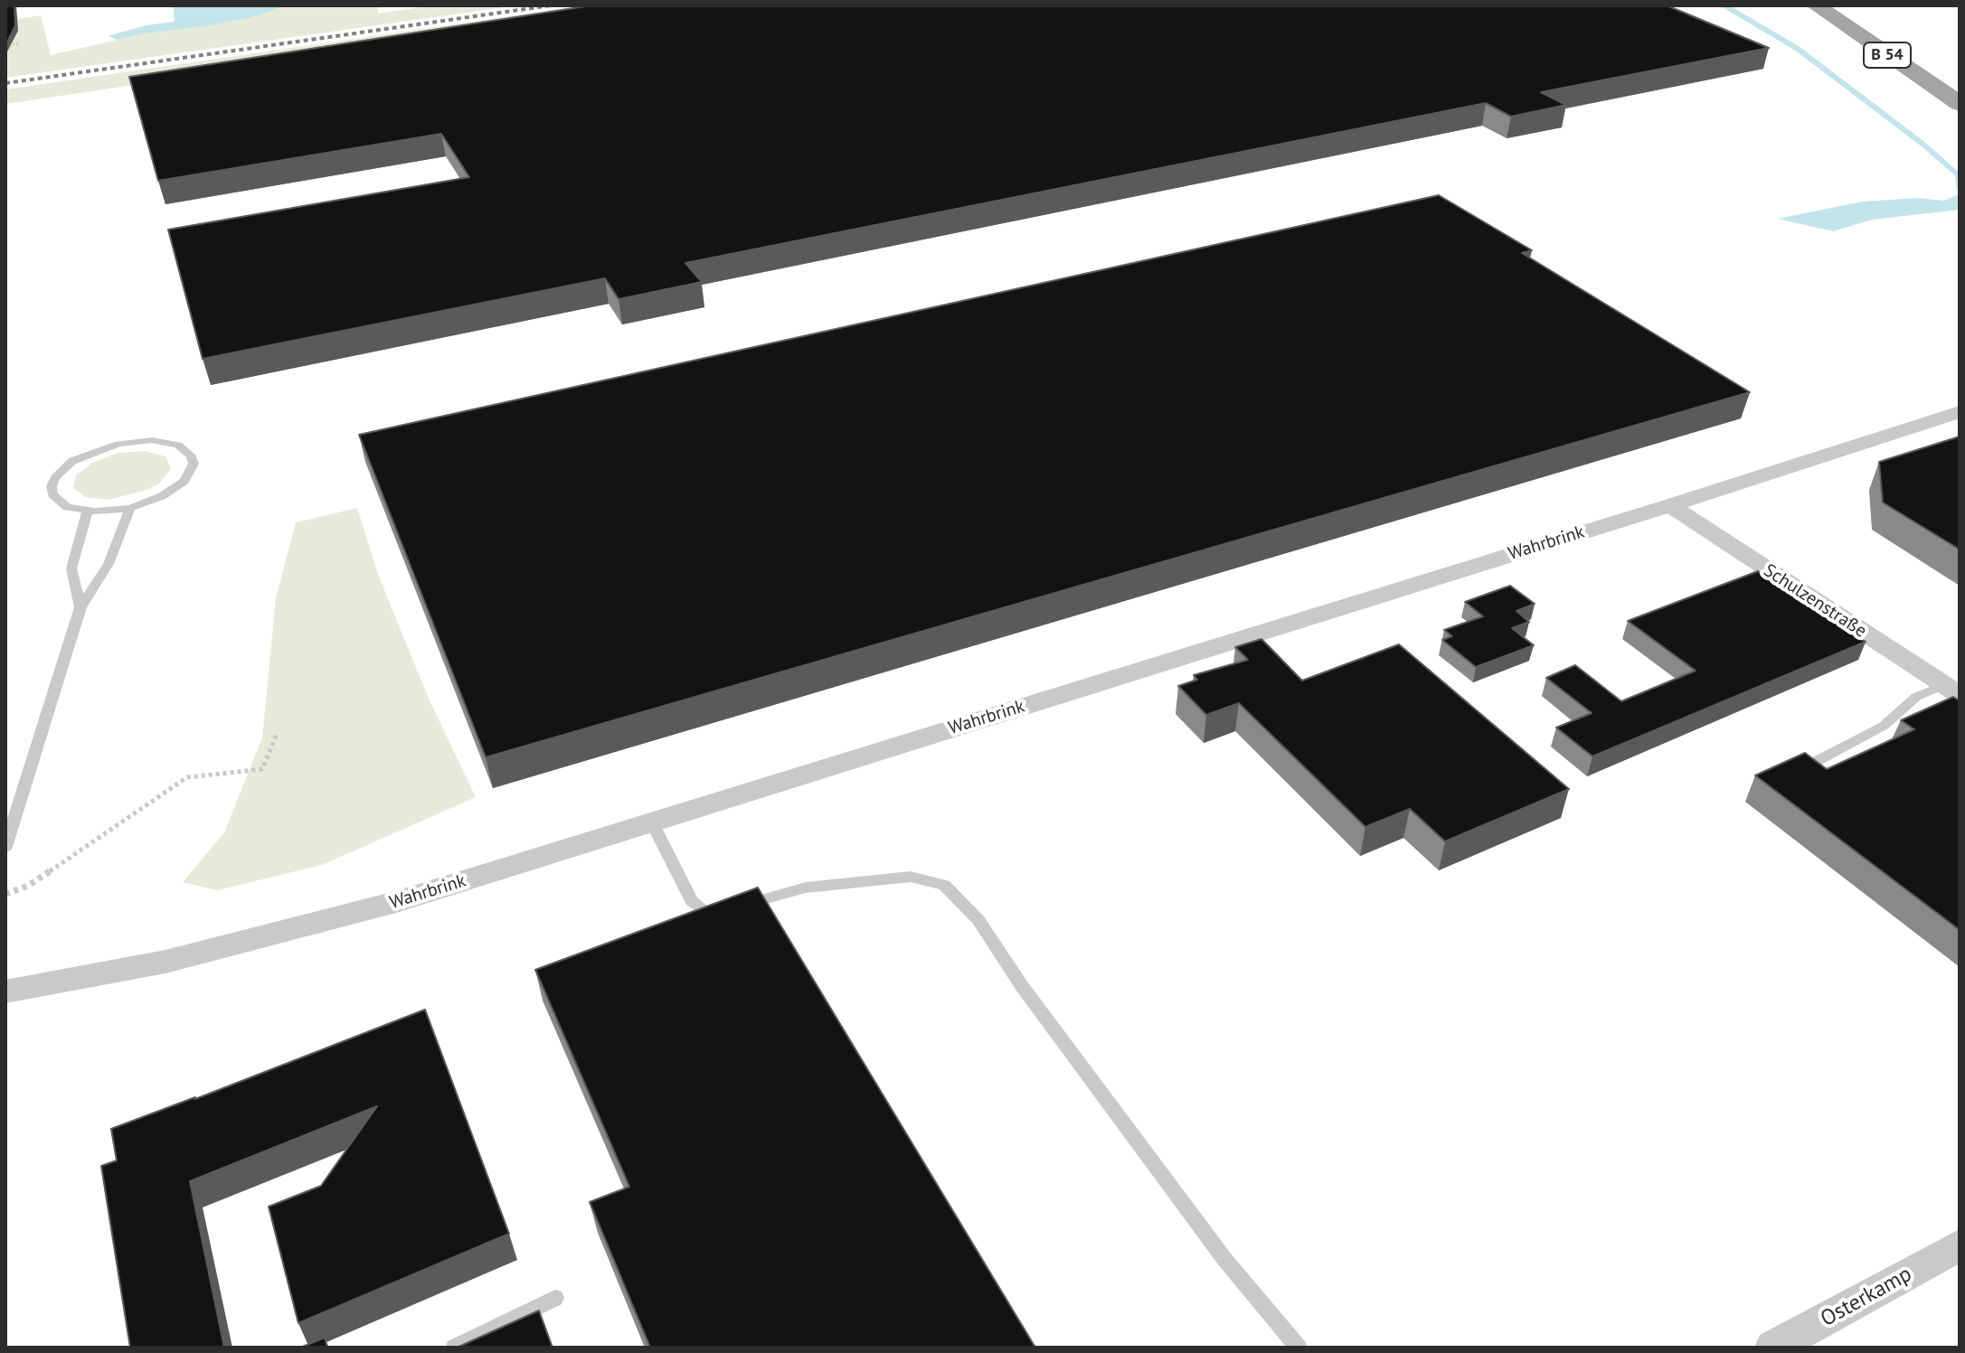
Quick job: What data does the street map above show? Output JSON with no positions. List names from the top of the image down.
{
  "streets": {
    "main road": ["B 54"],
    "street": ["Wahrbrink", "Schulzenstraße", "Osterkamp"]
  },
  "crossings": [
    ["Wahrbrink", "Schulzenstraße"]
  ]
}
